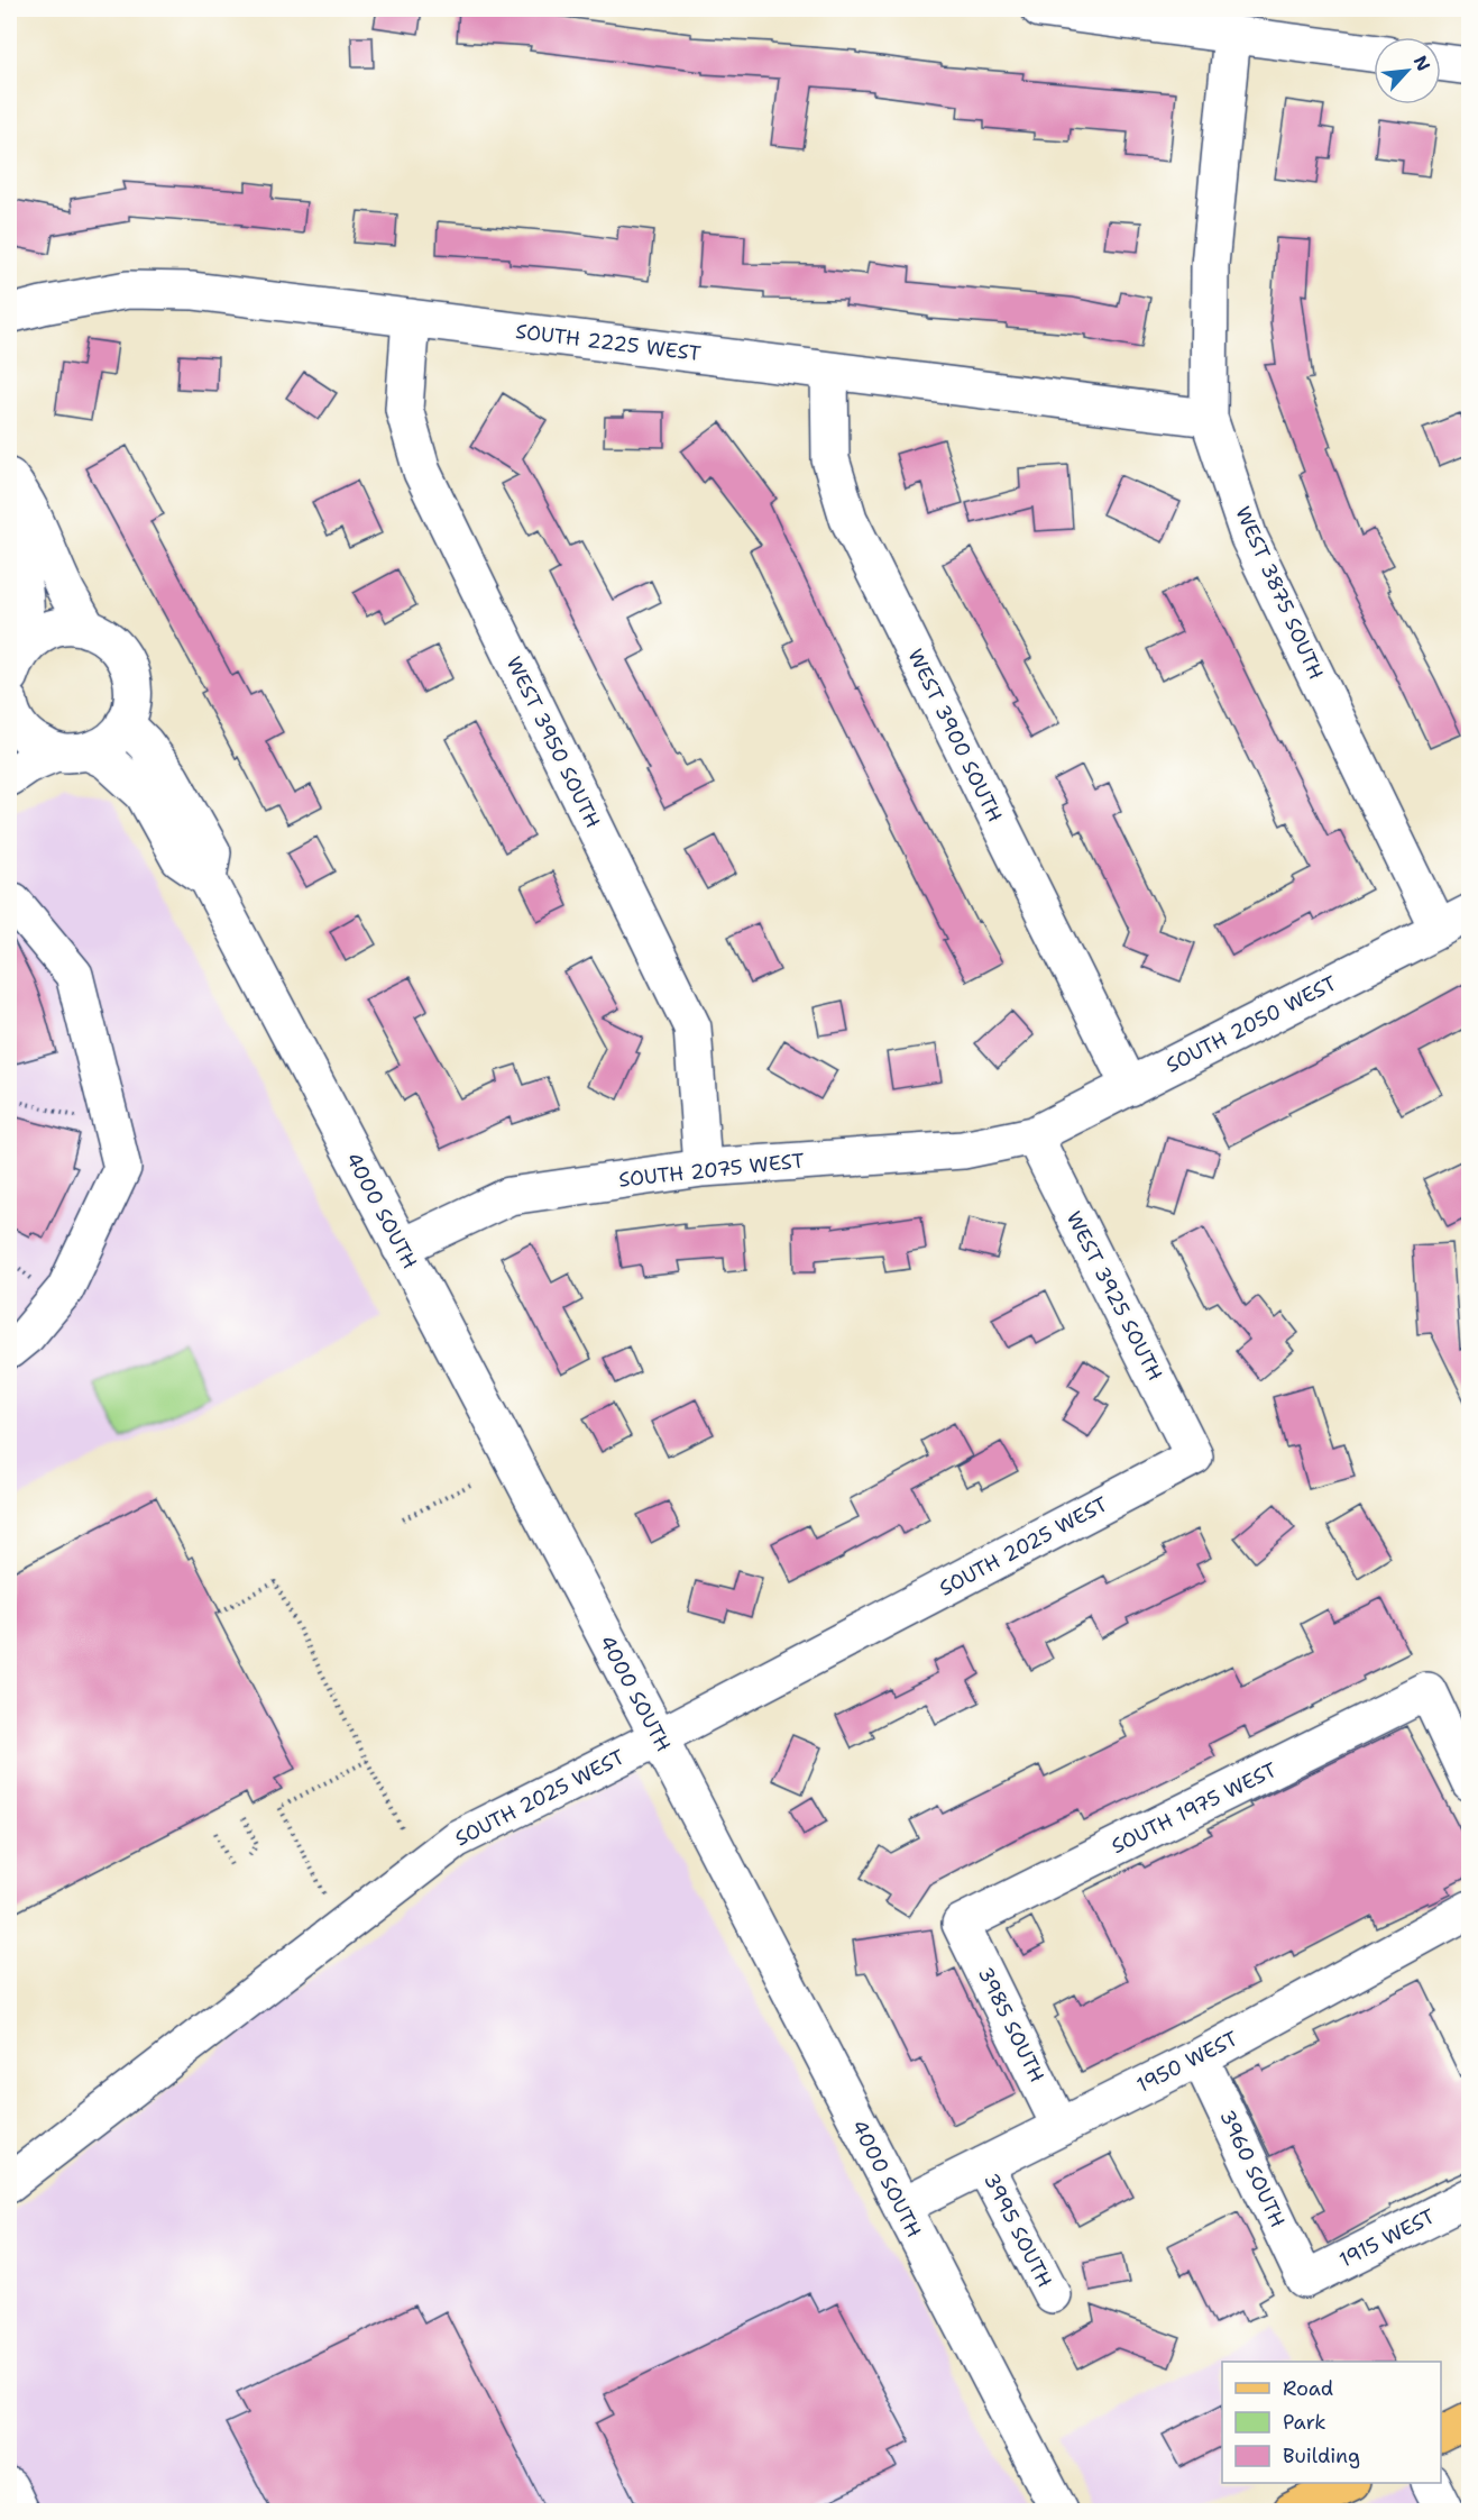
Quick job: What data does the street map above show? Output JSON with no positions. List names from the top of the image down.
{
  "streets": {
    "street": [
      "SOUTH 2225 WEST",
      "WEST 3875 SOUTH",
      "WEST 3900 SOUTH",
      "WEST 3950 SOUTH",
      "SOUTH 2050 WEST",
      "SOUTH 2075 WEST",
      "4000 SOUTH",
      "WEST 3925 SOUTH",
      "SOUTH 2025 WEST",
      "SOUTH 1975 WEST",
      "3985 SOUTH",
      "1950 WEST",
      "3960 SOUTH",
      "3995 SOUTH",
      "1915 WEST"
    ]
  },
  "crossings": [
    ["SOUTH 2225 WEST", "WEST 3875 SOUTH"],
    ["SOUTH 2225 WEST", "WEST 3900 SOUTH"],
    ["SOUTH 2225 WEST", "WEST 3950 SOUTH"],
    ["WEST 3875 SOUTH", "SOUTH 2050 WEST"],
    ["WEST 3900 SOUTH", "SOUTH 2050 WEST"],
    ["WEST 3950 SOUTH", "SOUTH 2075 WEST"],
    ["SOUTH 2050 WEST", "SOUTH 2075 WEST"],
    ["SOUTH 2050 WEST", "WEST 3925 SOUTH"],
    ["SOUTH 2075 WEST", "4000 SOUTH"],
    ["SOUTH 2075 WEST", "WEST 3925 SOUTH"],
    ["4000 SOUTH", "SOUTH 2025 WEST"],
    ["4000 SOUTH", "1950 WEST"],
    ["WEST 3925 SOUTH", "SOUTH 2025 WEST"],
    ["SOUTH 1975 WEST", "3985 SOUTH"],
    ["3985 SOUTH", "1950 WEST"],
    ["1950 WEST", "3960 SOUTH"],
    ["1950 WEST", "3995 SOUTH"],
    ["3960 SOUTH", "1915 WEST"]
  ],
  "legend": ["Road", "Park", "Building"],
  "north": "top right"
}
